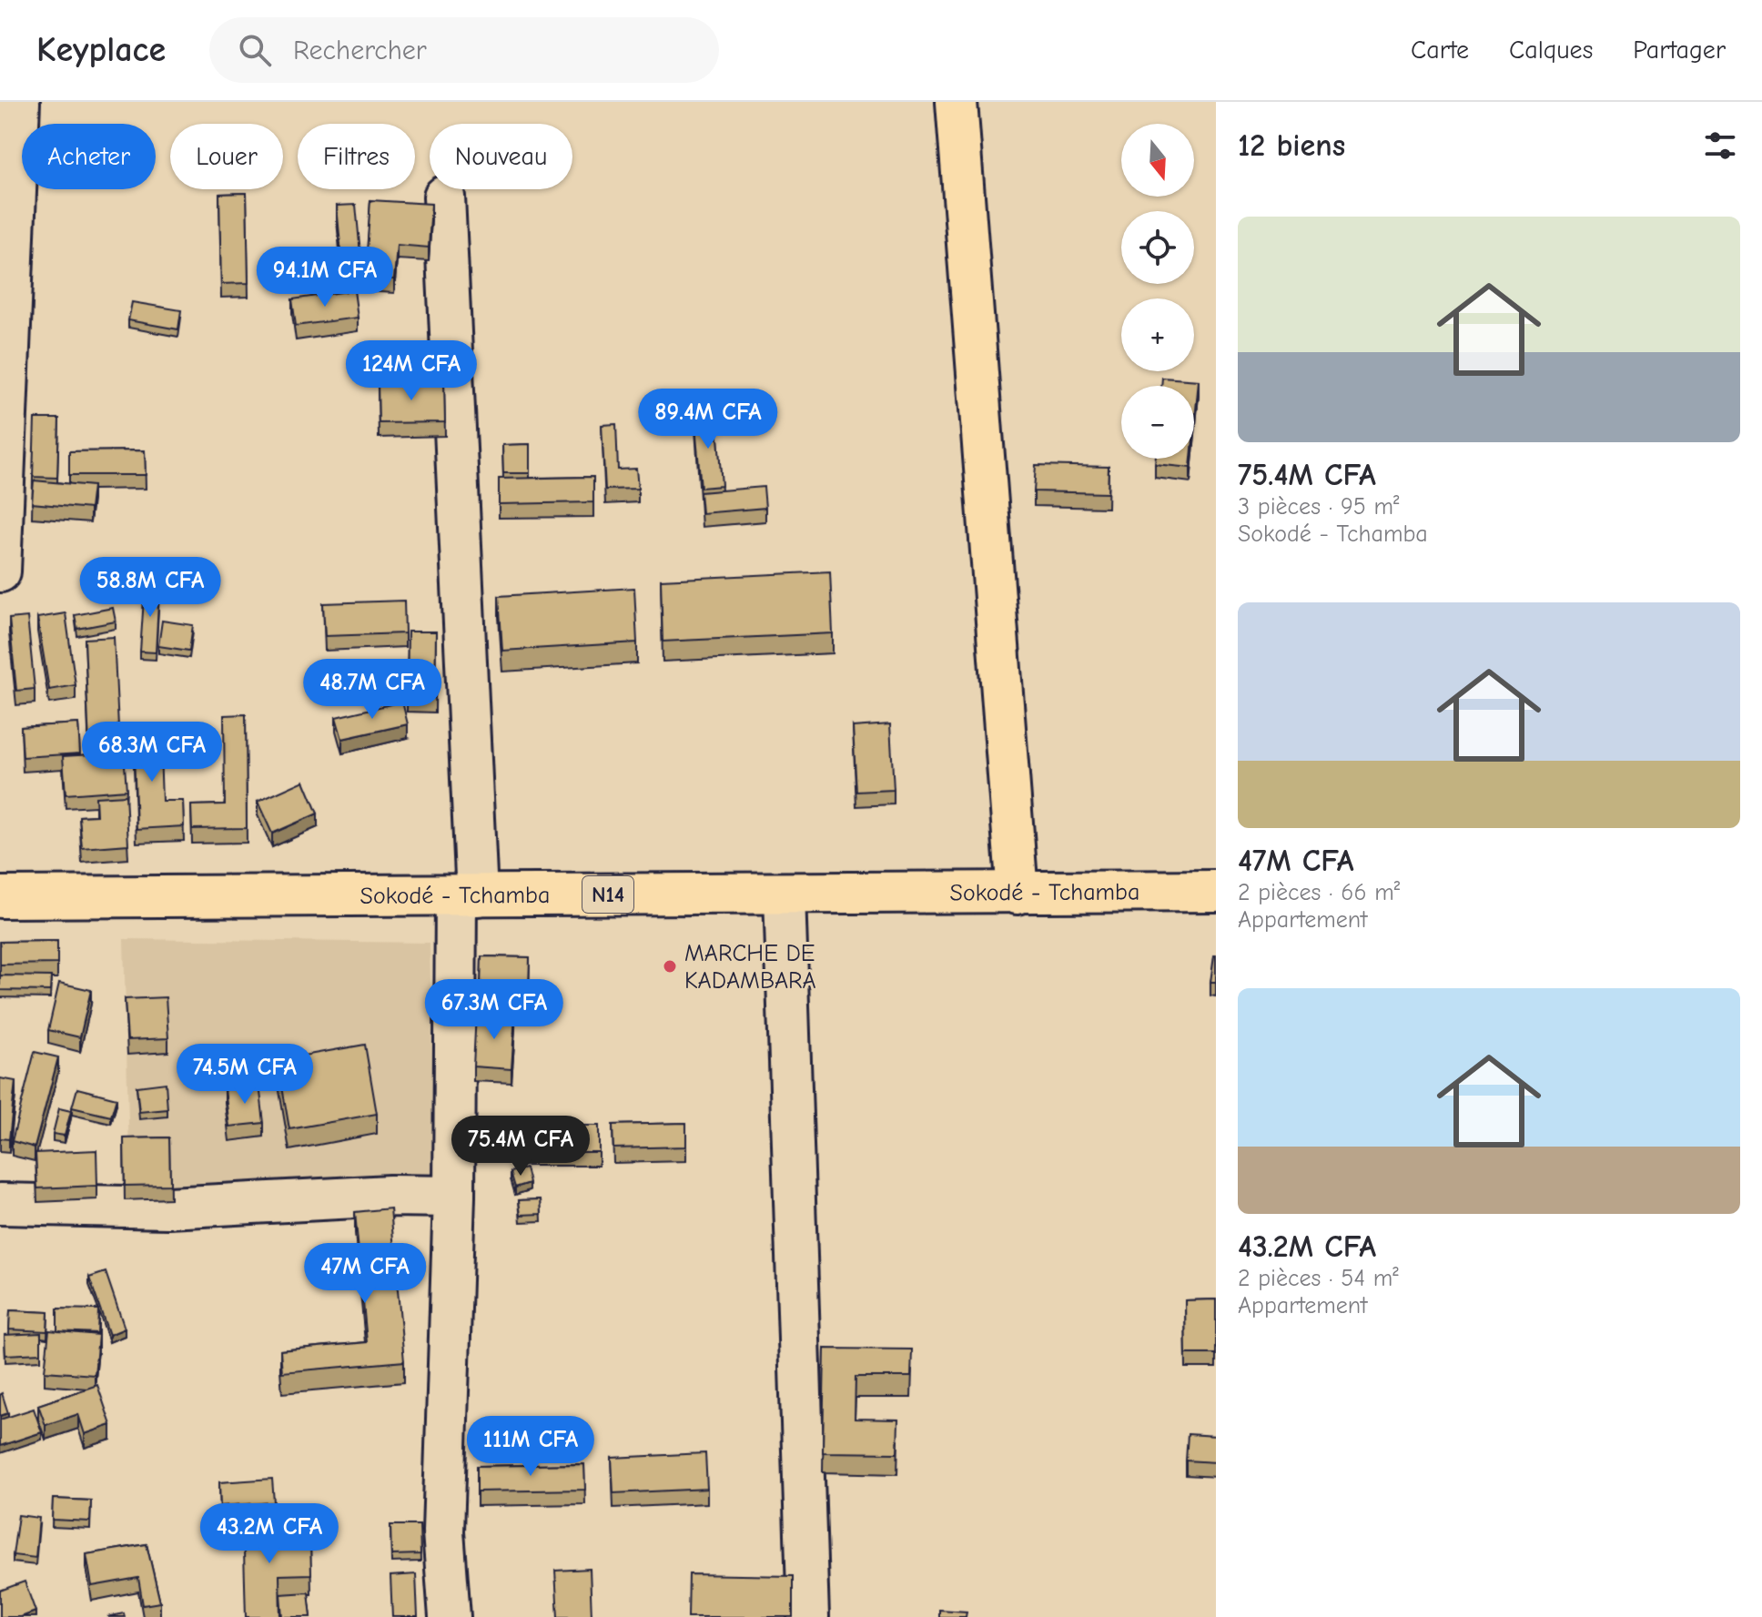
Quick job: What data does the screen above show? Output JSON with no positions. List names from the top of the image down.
{
  "streets": {
    "main road": ["Sokodé - Tchamba", "N14"]
  },
  "places": ["MARCHE DE KADAMBARA"],
  "north": "bottom",
  "page": {
    "header": "Keyplace",
    "search": "Rechercher",
    "nav": ["Carte", "Calques", "Partager"],
    "heading": "12 biens",
    "map_buttons": ["+", "−"],
    "chip": [
      "Acheter",
      "Louer",
      "Filtres",
      "Nouveau"
    ],
    "list": [
      {
        "name": "75.4M CFA",
        "note": "3 pièces · 95 m² · Sokodé - Tchamba"
      },
      {
        "name": "47M CFA",
        "note": "2 pièces · 66 m² · Appartement"
      },
      {
        "name": "43.2M CFA",
        "note": "2 pièces · 54 m² · Appartement"
      }
    ],
    "price": [
      "94.1M CFA",
      "124M CFA",
      "89.4M CFA",
      "58.8M CFA",
      "48.7M CFA",
      "68.3M CFA",
      "67.3M CFA",
      "74.5M CFA",
      "75.4M CFA",
      "47M CFA",
      "111M CFA",
      "43.2M CFA"
    ]
  }
}
